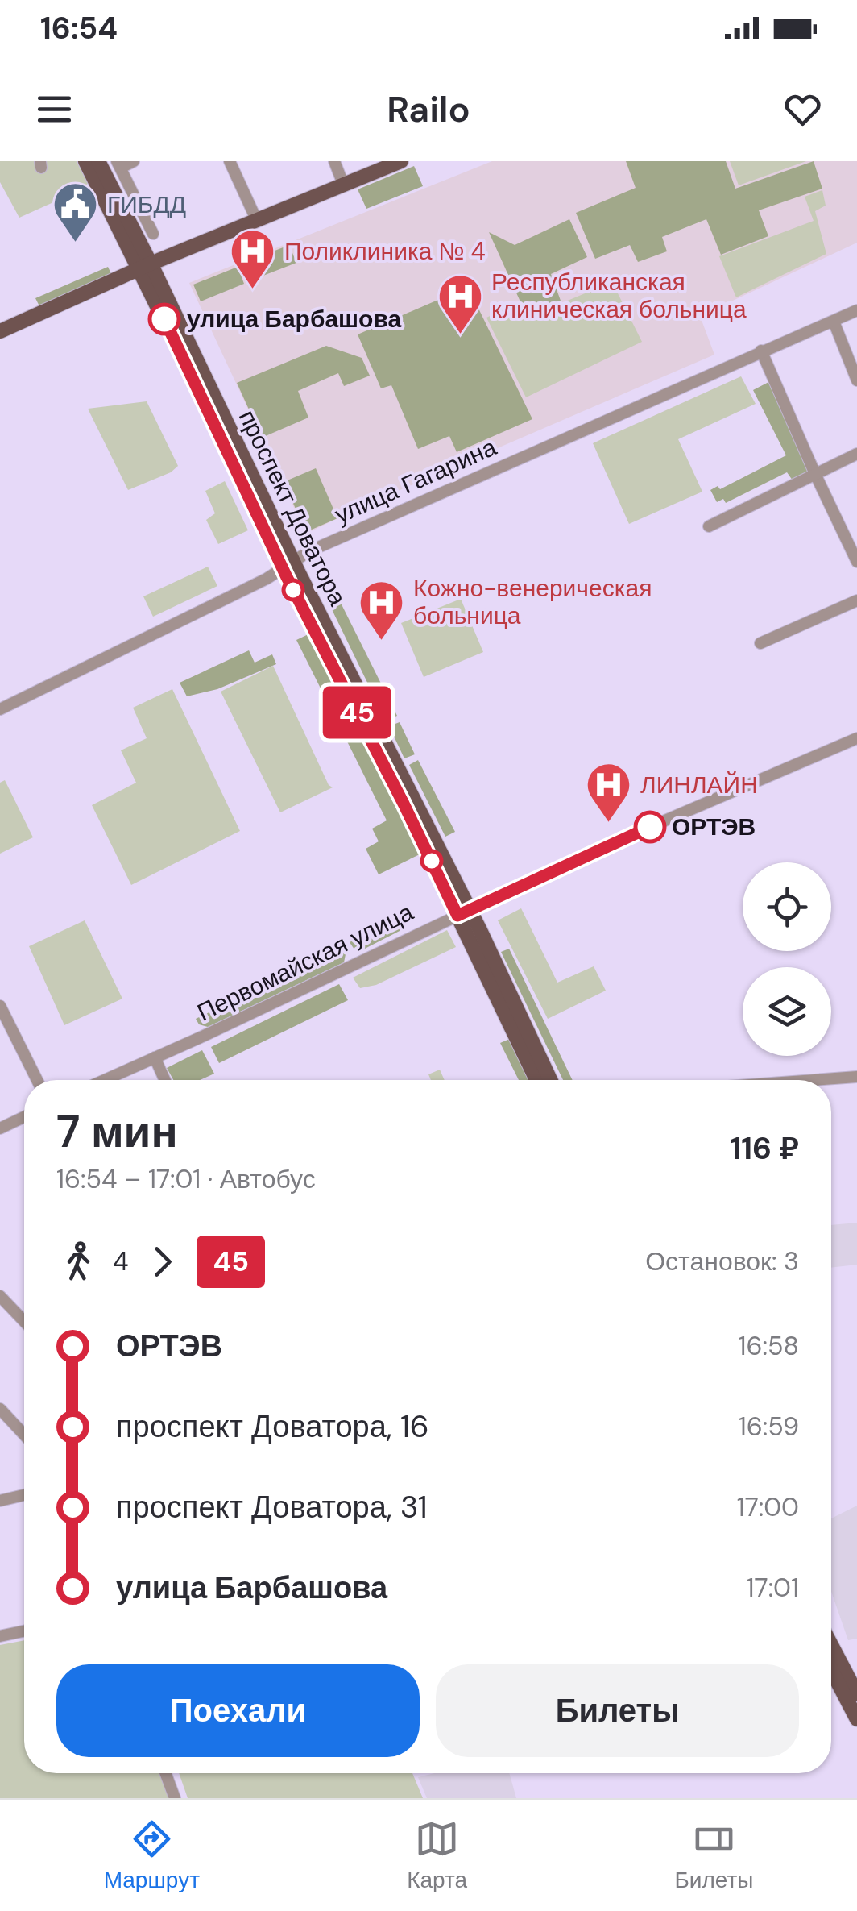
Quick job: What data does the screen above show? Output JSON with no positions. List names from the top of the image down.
{
  "streets": {
    "main road": ["проспект Доватора"],
    "street": ["улица Гагарина", "Первомайская улица"]
  },
  "crossings": [
    ["улица Гагарина", "проспект Доватора"],
    ["проспект Доватора", "Первомайская улица"]
  ],
  "places": {
    "public building": ["ГИБДД"],
    "hospital": [
      "Поликлиника № 4",
      "Республиканская клиническая больница",
      "Кожно-венерическая больница",
      "ЛИНЛАЙН"
    ],
    "other": ["улица Барбашова", "ОРТЭВ"]
  },
  "lines": ["bus line 45"],
  "page": {
    "status": "16:54",
    "header": "Railo",
    "on_map": "45",
    "heading": ["7 мин", "16:54 – 17:01 · Автобус", "116 ₽"],
    "legs": ["4", "45", "Остановок: 3"],
    "list": [
      {
        "name": "ОРТЭВ",
        "value": "16:58"
      },
      {
        "name": "проспект Доватора, 16",
        "value": "16:59"
      },
      {
        "name": "проспект Доватора, 31",
        "value": "17:00"
      },
      {
        "name": "улица Барбашова",
        "value": "17:01"
      }
    ],
    "buttons": ["Поехали", "Билеты"],
    "tabs": ["Маршрут", "Карта", "Билеты"]
  }
}
